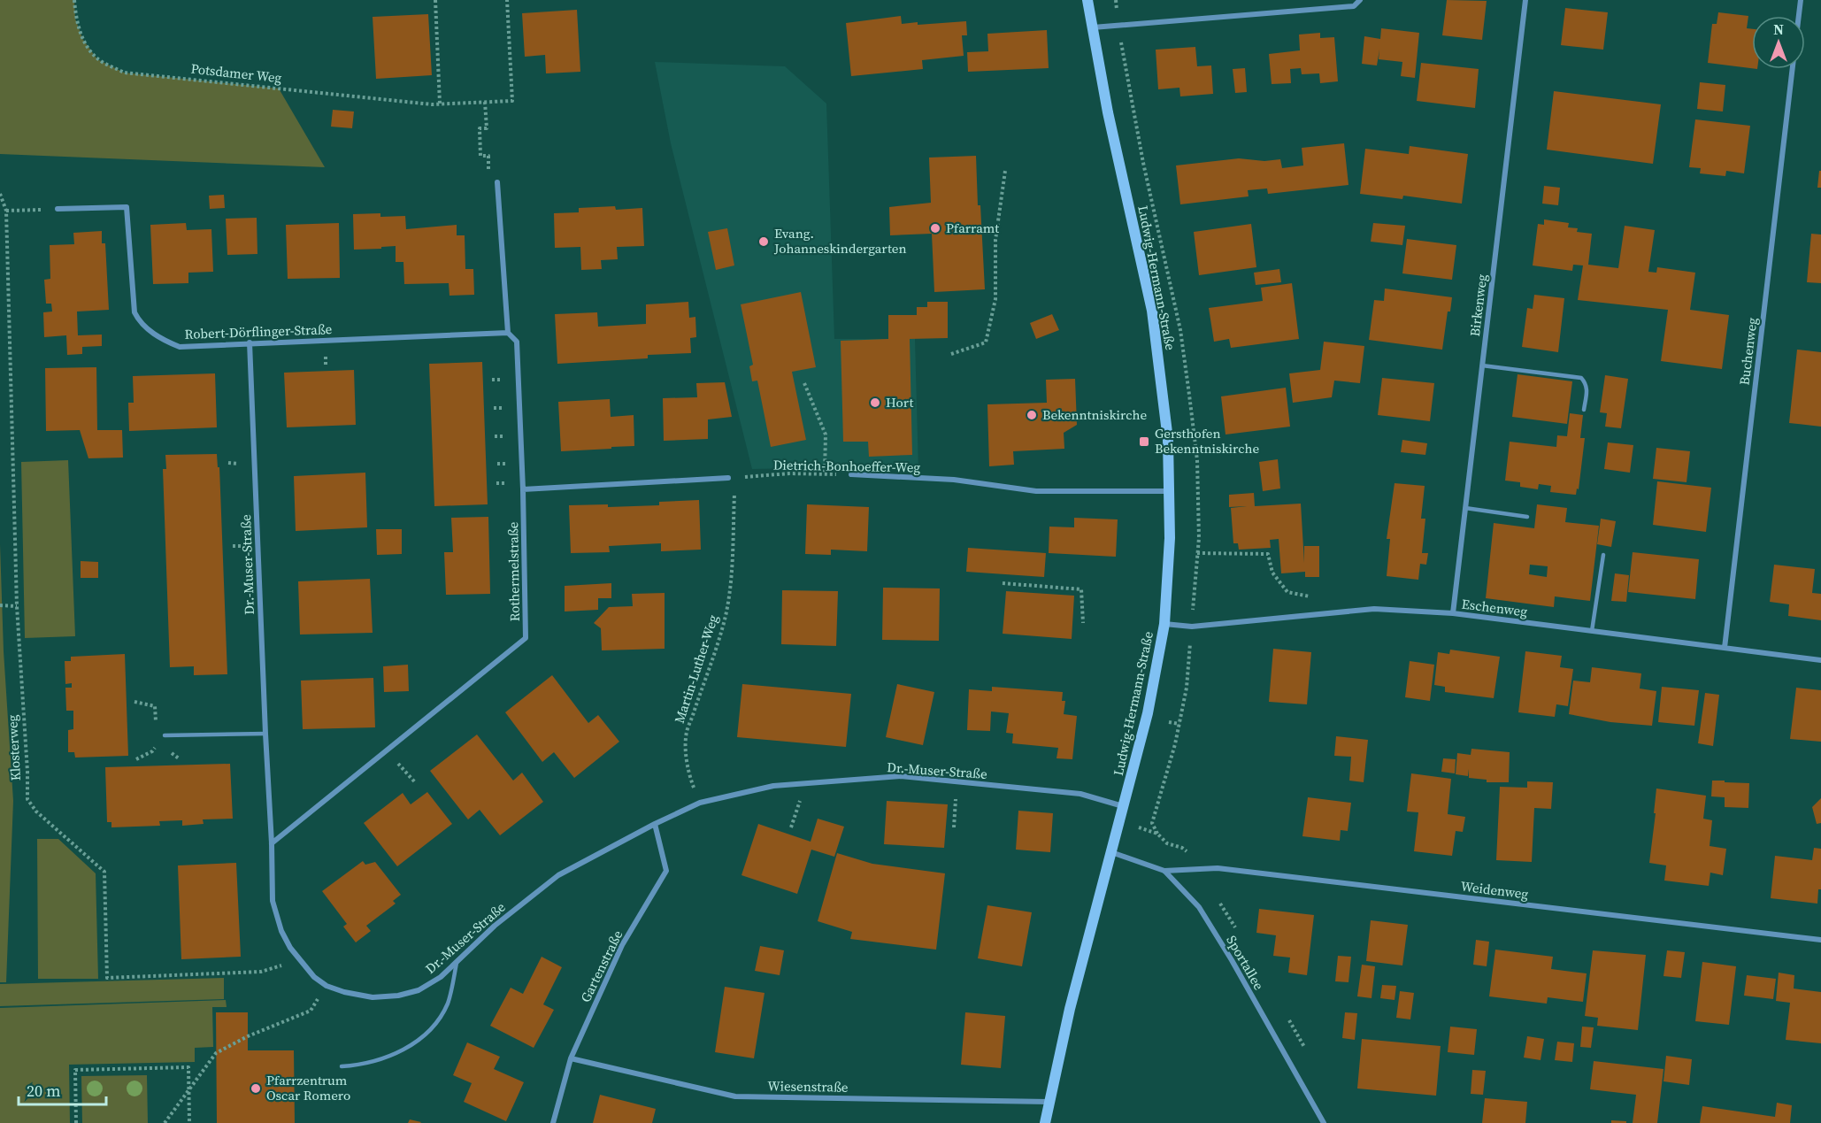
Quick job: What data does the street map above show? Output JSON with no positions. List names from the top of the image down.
{
  "streets": {
    "street": [
      "Ludwig-Hermann-Straße",
      "Birkenweg",
      "Robert-Dörflinger-Straße",
      "Buchenweg",
      "Dietrich-Bonhoeffer-Weg",
      "Dr.-Muser-Straße",
      "Rothermelstraße",
      "Eschenweg",
      "Weidenweg",
      "Sportallee",
      "Gartenstraße",
      "Wiesenstraße"
    ],
    "path": ["Potsdamer Weg", "Martin-Luther-Weg", "Klosterweg"]
  },
  "crossings": [
    ["Ludwig-Hermann-Straße", "Dietrich-Bonhoeffer-Weg"],
    ["Ludwig-Hermann-Straße", "Dr.-Muser-Straße"],
    ["Ludwig-Hermann-Straße", "Eschenweg"],
    ["Ludwig-Hermann-Straße", "Sportallee"],
    ["Ludwig-Hermann-Straße", "Wiesenstraße"],
    ["Birkenweg", "Eschenweg"],
    ["Robert-Dörflinger-Straße", "Dr.-Muser-Straße"],
    ["Robert-Dörflinger-Straße", "Rothermelstraße"],
    ["Buchenweg", "Eschenweg"],
    ["Dietrich-Bonhoeffer-Weg", "Martin-Luther-Weg"],
    ["Dr.-Muser-Straße", "Rothermelstraße"],
    ["Dr.-Muser-Straße", "Martin-Luther-Weg"],
    ["Dr.-Muser-Straße", "Klosterweg"],
    ["Dr.-Muser-Straße", "Gartenstraße"],
    ["Weidenweg", "Sportallee"],
    ["Gartenstraße", "Wiesenstraße"]
  ],
  "places": {
    "other": [
      "Pfarramt",
      "Evang. Johanneskindergarten",
      "Hort",
      "Bekenntniskirche",
      "Pfarrzentrum Oscar Romero"
    ],
    "transit": ["Gersthofen Bekenntniskirche"]
  },
  "scale_bar": "20 m",
  "north": "top"
}
